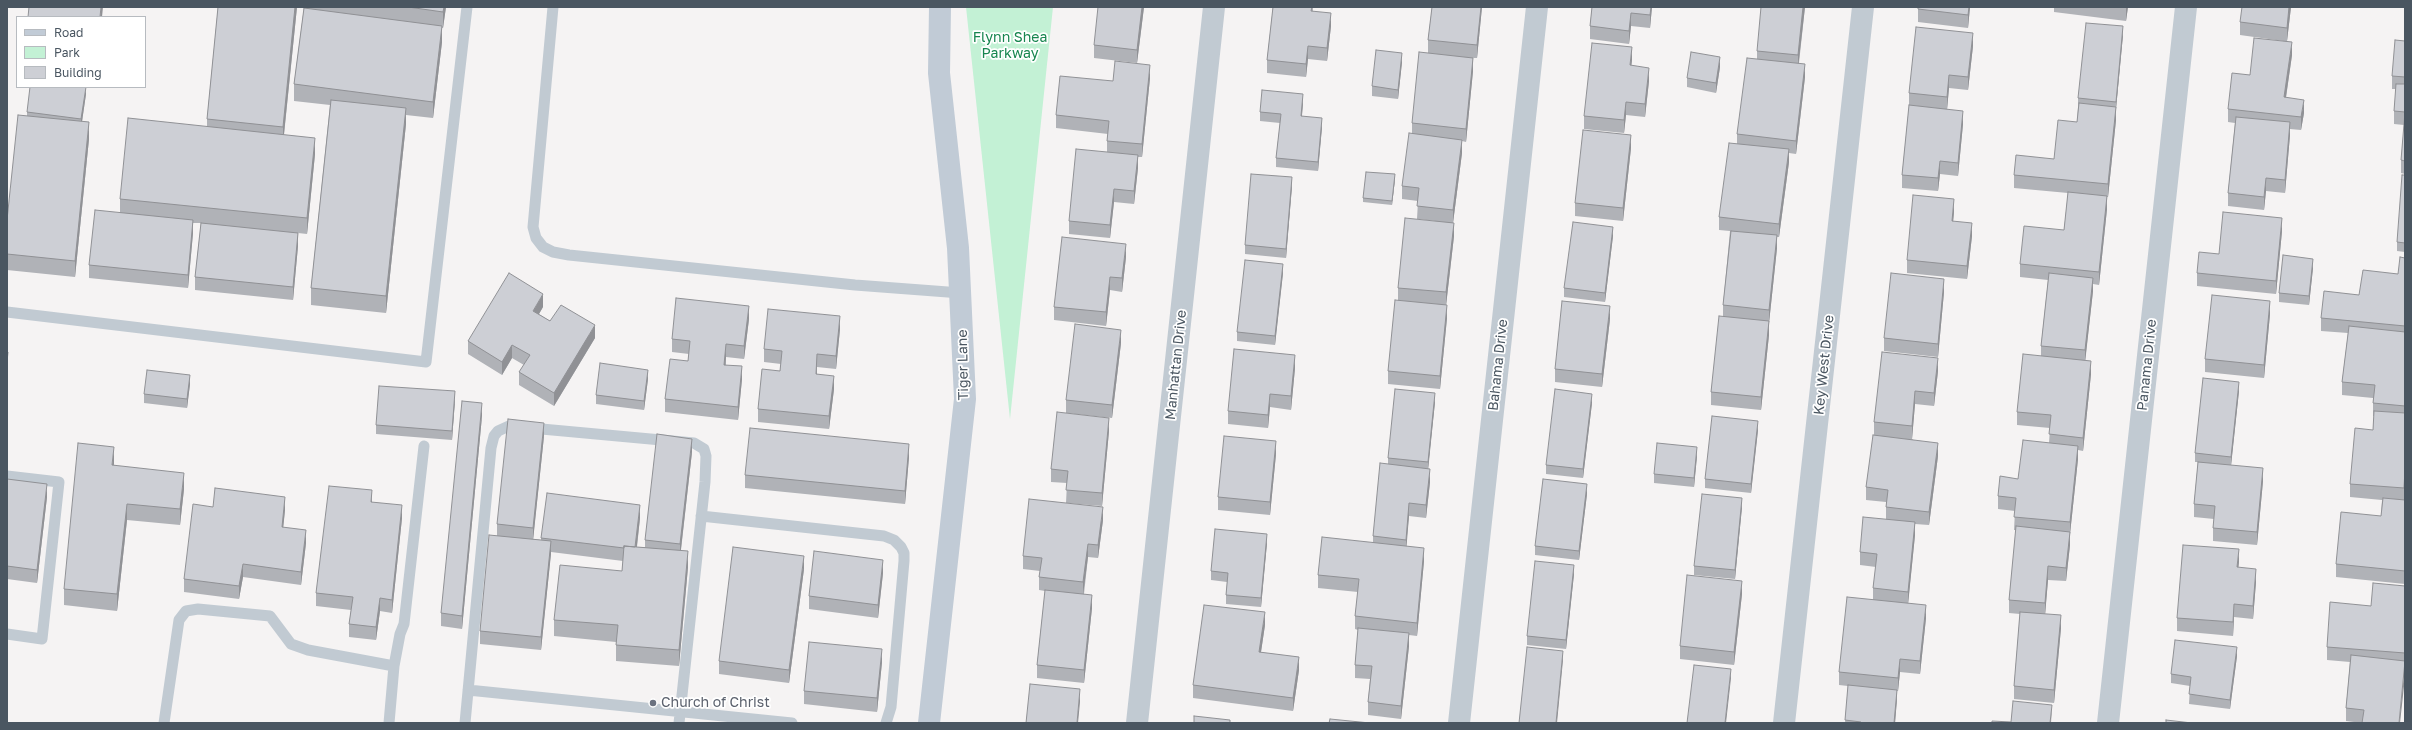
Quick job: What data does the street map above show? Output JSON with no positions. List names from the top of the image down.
{
  "streets": {
    "street": [
      "Tiger Lane",
      "Manhattan Drive",
      "Bahama Drive",
      "Key West Drive",
      "Panama Drive"
    ]
  },
  "parks": ["Flynn Shea Parkway"],
  "places": ["Church of Christ"],
  "legend": ["Road", "Park", "Building"]
}
